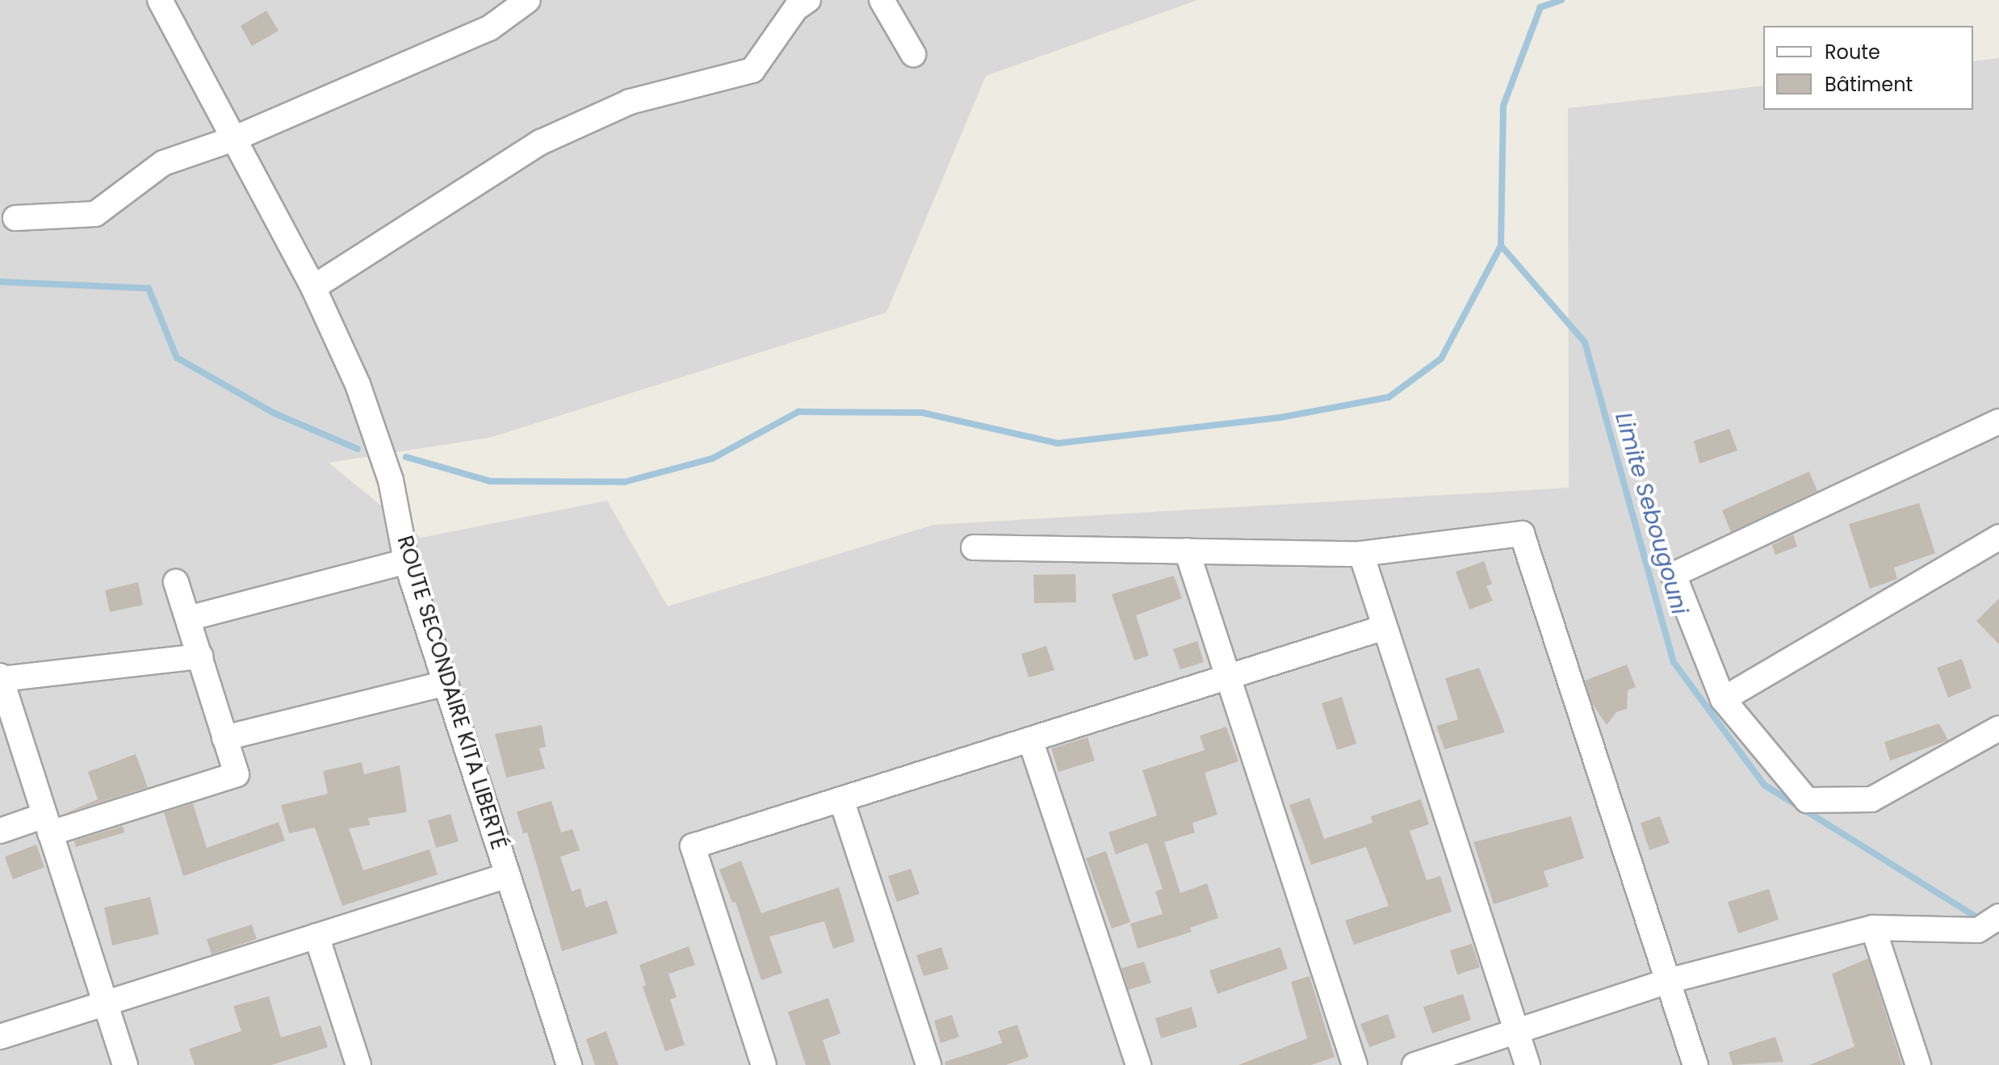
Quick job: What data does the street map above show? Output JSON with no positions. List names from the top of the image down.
{
  "streets": {
    "street": ["ROUTE SECONDAIRE KITA LIBERTÉ"]
  },
  "water": ["Limite Sebougouni"],
  "legend": ["Route", "Bâtiment"]
}
